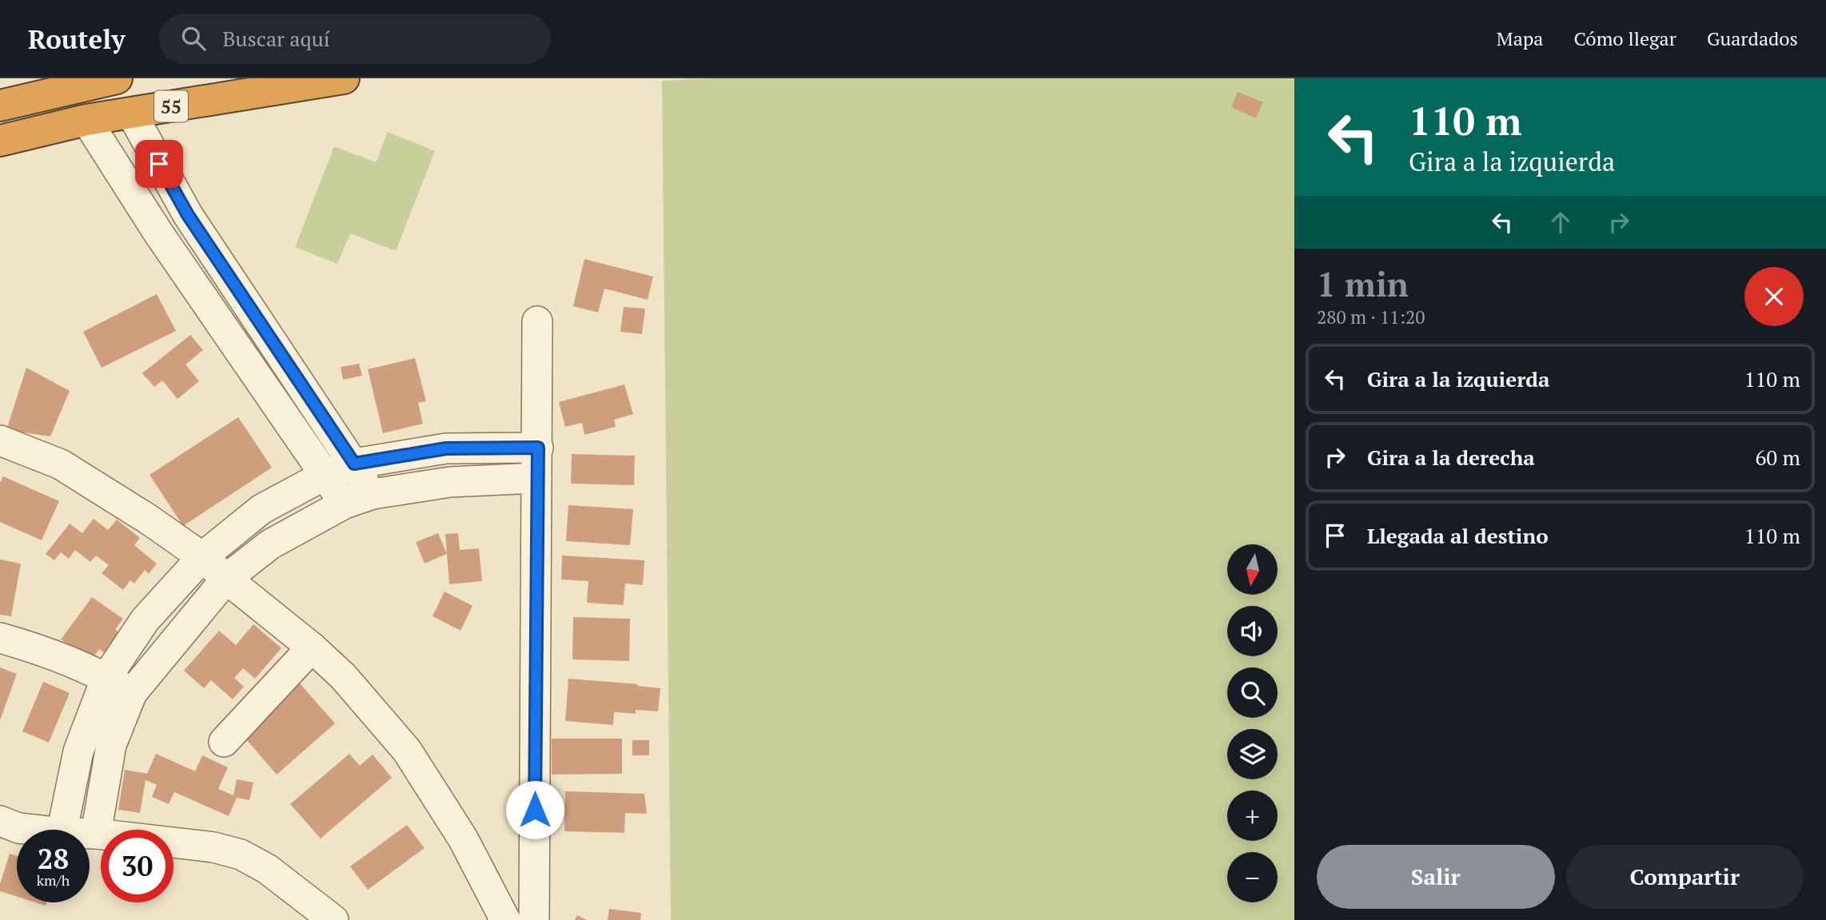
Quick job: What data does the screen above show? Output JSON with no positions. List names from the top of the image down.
{
  "streets": {
    "highway": ["55"]
  },
  "north": "bottom",
  "page": {
    "header": "Routely",
    "search": "Buscar aquí",
    "nav": ["Mapa", "Cómo llegar", "Guardados"],
    "turn": ["110 m", "Gira a la izquierda"],
    "heading": ["1 min", "280 m · 11:20"],
    "list": [
      {
        "name": "Gira a la izquierda",
        "value": "110 m"
      },
      {
        "name": "Gira a la derecha",
        "value": "60 m"
      },
      {
        "name": "Llegada al destino",
        "value": "110 m"
      }
    ],
    "map_buttons": ["+", "−"],
    "speed": "28 km/h",
    "limit": "30",
    "buttons": ["Salir", "Compartir"]
  }
}
